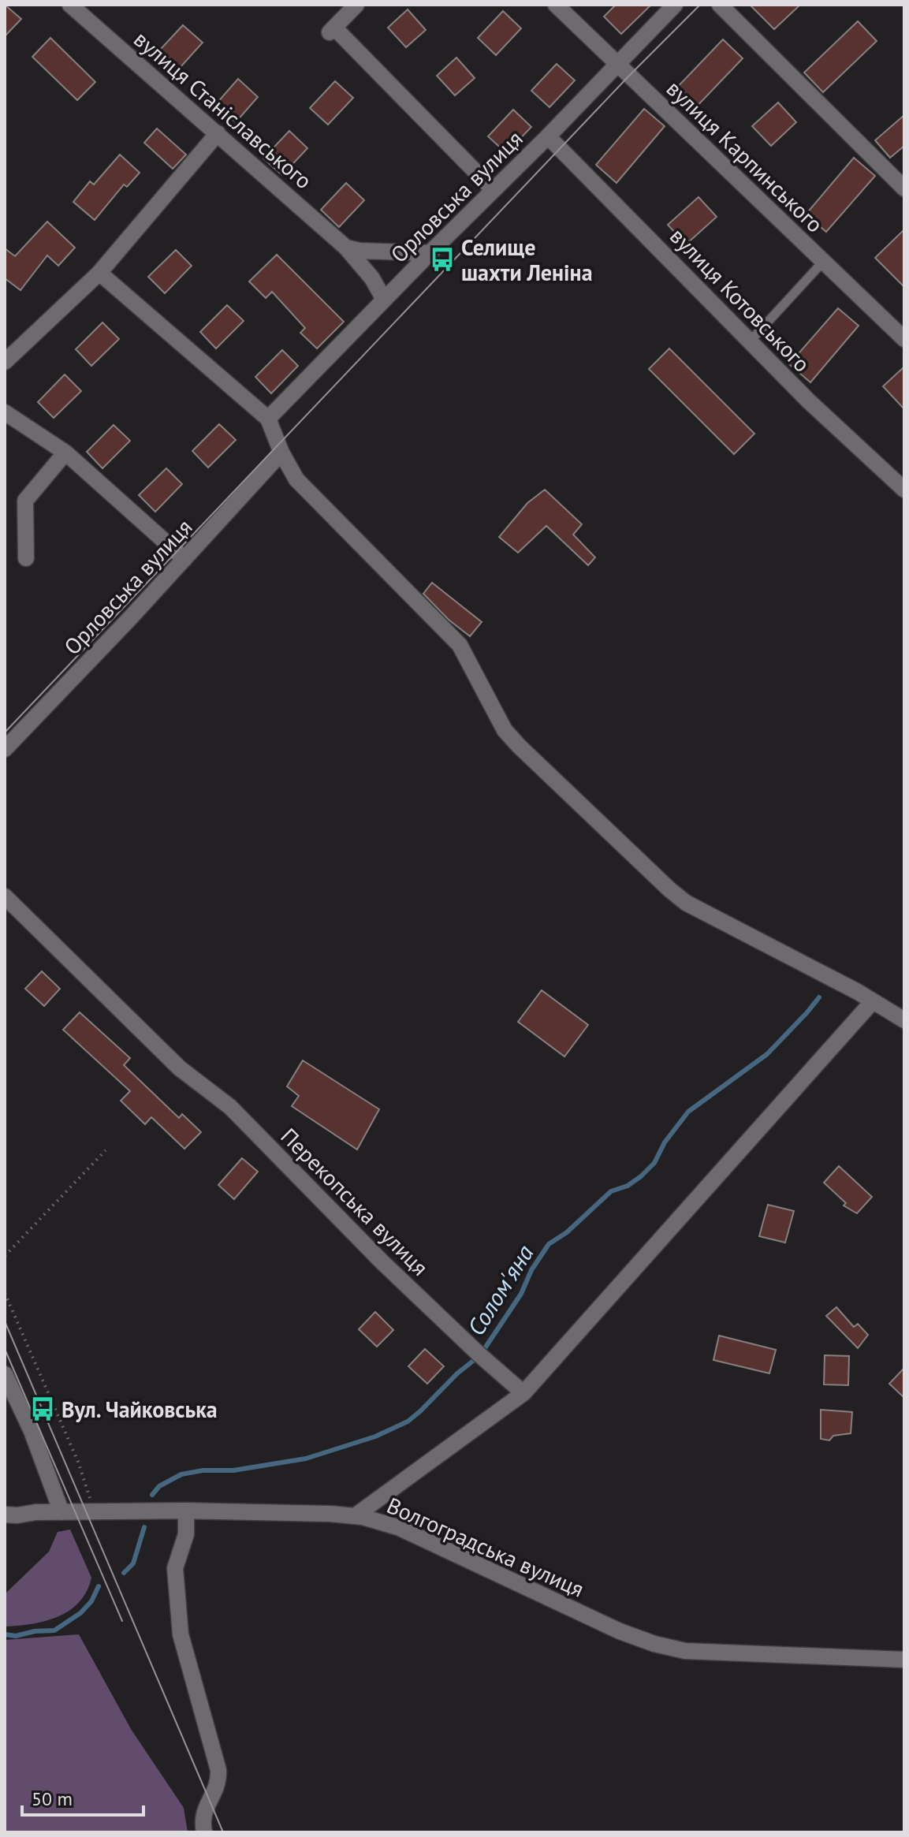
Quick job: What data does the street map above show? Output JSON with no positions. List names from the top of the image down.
{
  "streets": {
    "street": [
      "вулиця Станіславського",
      "вулиця Карпинського",
      "Орловська вулиця",
      "вулиця Котовського",
      "Перекопська вулиця",
      "Волгоградська вулиця"
    ]
  },
  "crossings": [
    ["вулиця Станіславського", "Орловська вулиця"],
    ["вулиця Карпинського", "Орловська вулиця"],
    ["Орловська вулиця", "вулиця Котовського"]
  ],
  "water": ["Солом'яна"],
  "places": {
    "bus stop": ["Селище шахти Леніна", "Вул. Чайковська"]
  },
  "scale_bar": "50 m"
}
